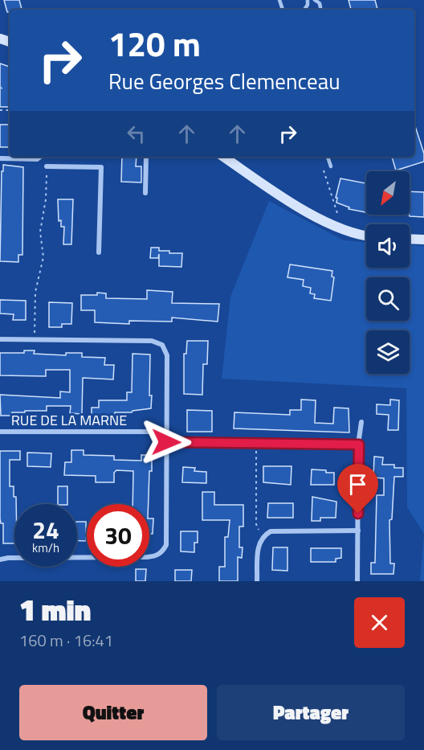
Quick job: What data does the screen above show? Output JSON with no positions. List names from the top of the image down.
{
  "streets": {
    "street": ["RUE DE LA MARNE"]
  },
  "north": "bottom left",
  "page": {
    "turn": ["120 m", "Rue Georges Clemenceau"],
    "speed": "24 km/h",
    "limit": "30",
    "heading": ["1 min", "160 m · 16:41"],
    "buttons": ["Quitter", "Partager"]
  }
}
